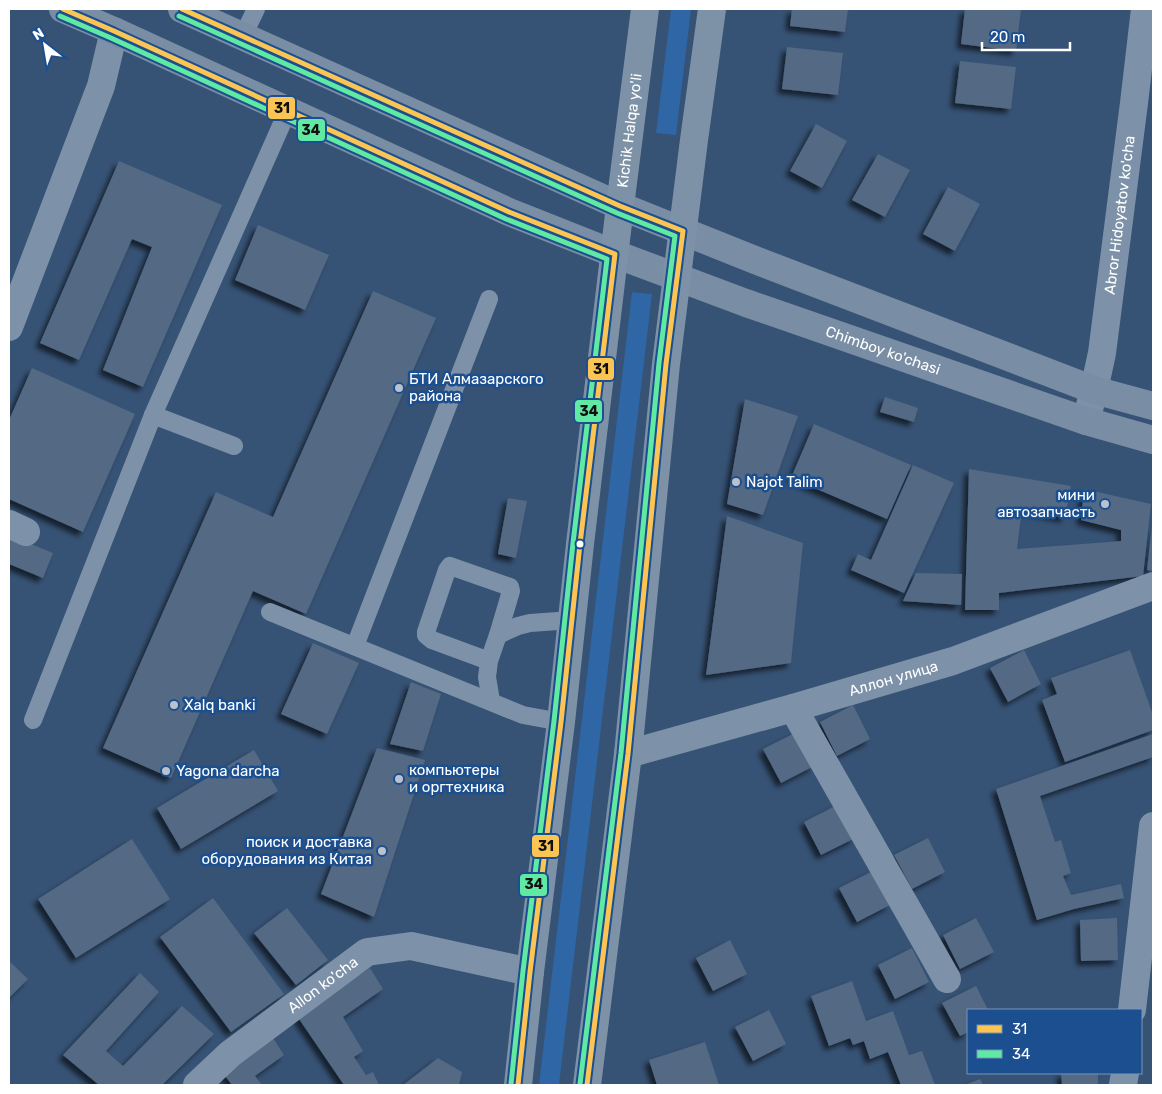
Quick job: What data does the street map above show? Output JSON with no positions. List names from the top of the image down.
{
  "streets": {
    "highway": ["Kichik Halqa yo'li"],
    "main road": ["Chimboy ko'chasi"],
    "street": ["Abror Hidoyatov ko'cha", "Аллон улица", "Allon ko'cha"]
  },
  "crossings": [
    ["Kichik Halqa yo'li", "Chimboy ko'chasi"],
    ["Kichik Halqa yo'li", "Allon ko'cha"],
    ["Abror Hidoyatov ko'cha", "Chimboy ko'chasi"]
  ],
  "places": [
    "БТИ Алмазарского района",
    "Najot Talim",
    "мини автозапчасть",
    "Xalq banki",
    "Yagona darcha",
    "компьютеры и оргтехника",
    "поиск и доставка оборудования из Китая"
  ],
  "lines": ["transit line 31", "transit line 34"],
  "legend": ["31", "34"],
  "scale_bar": "20 m",
  "north": "top left"
}
